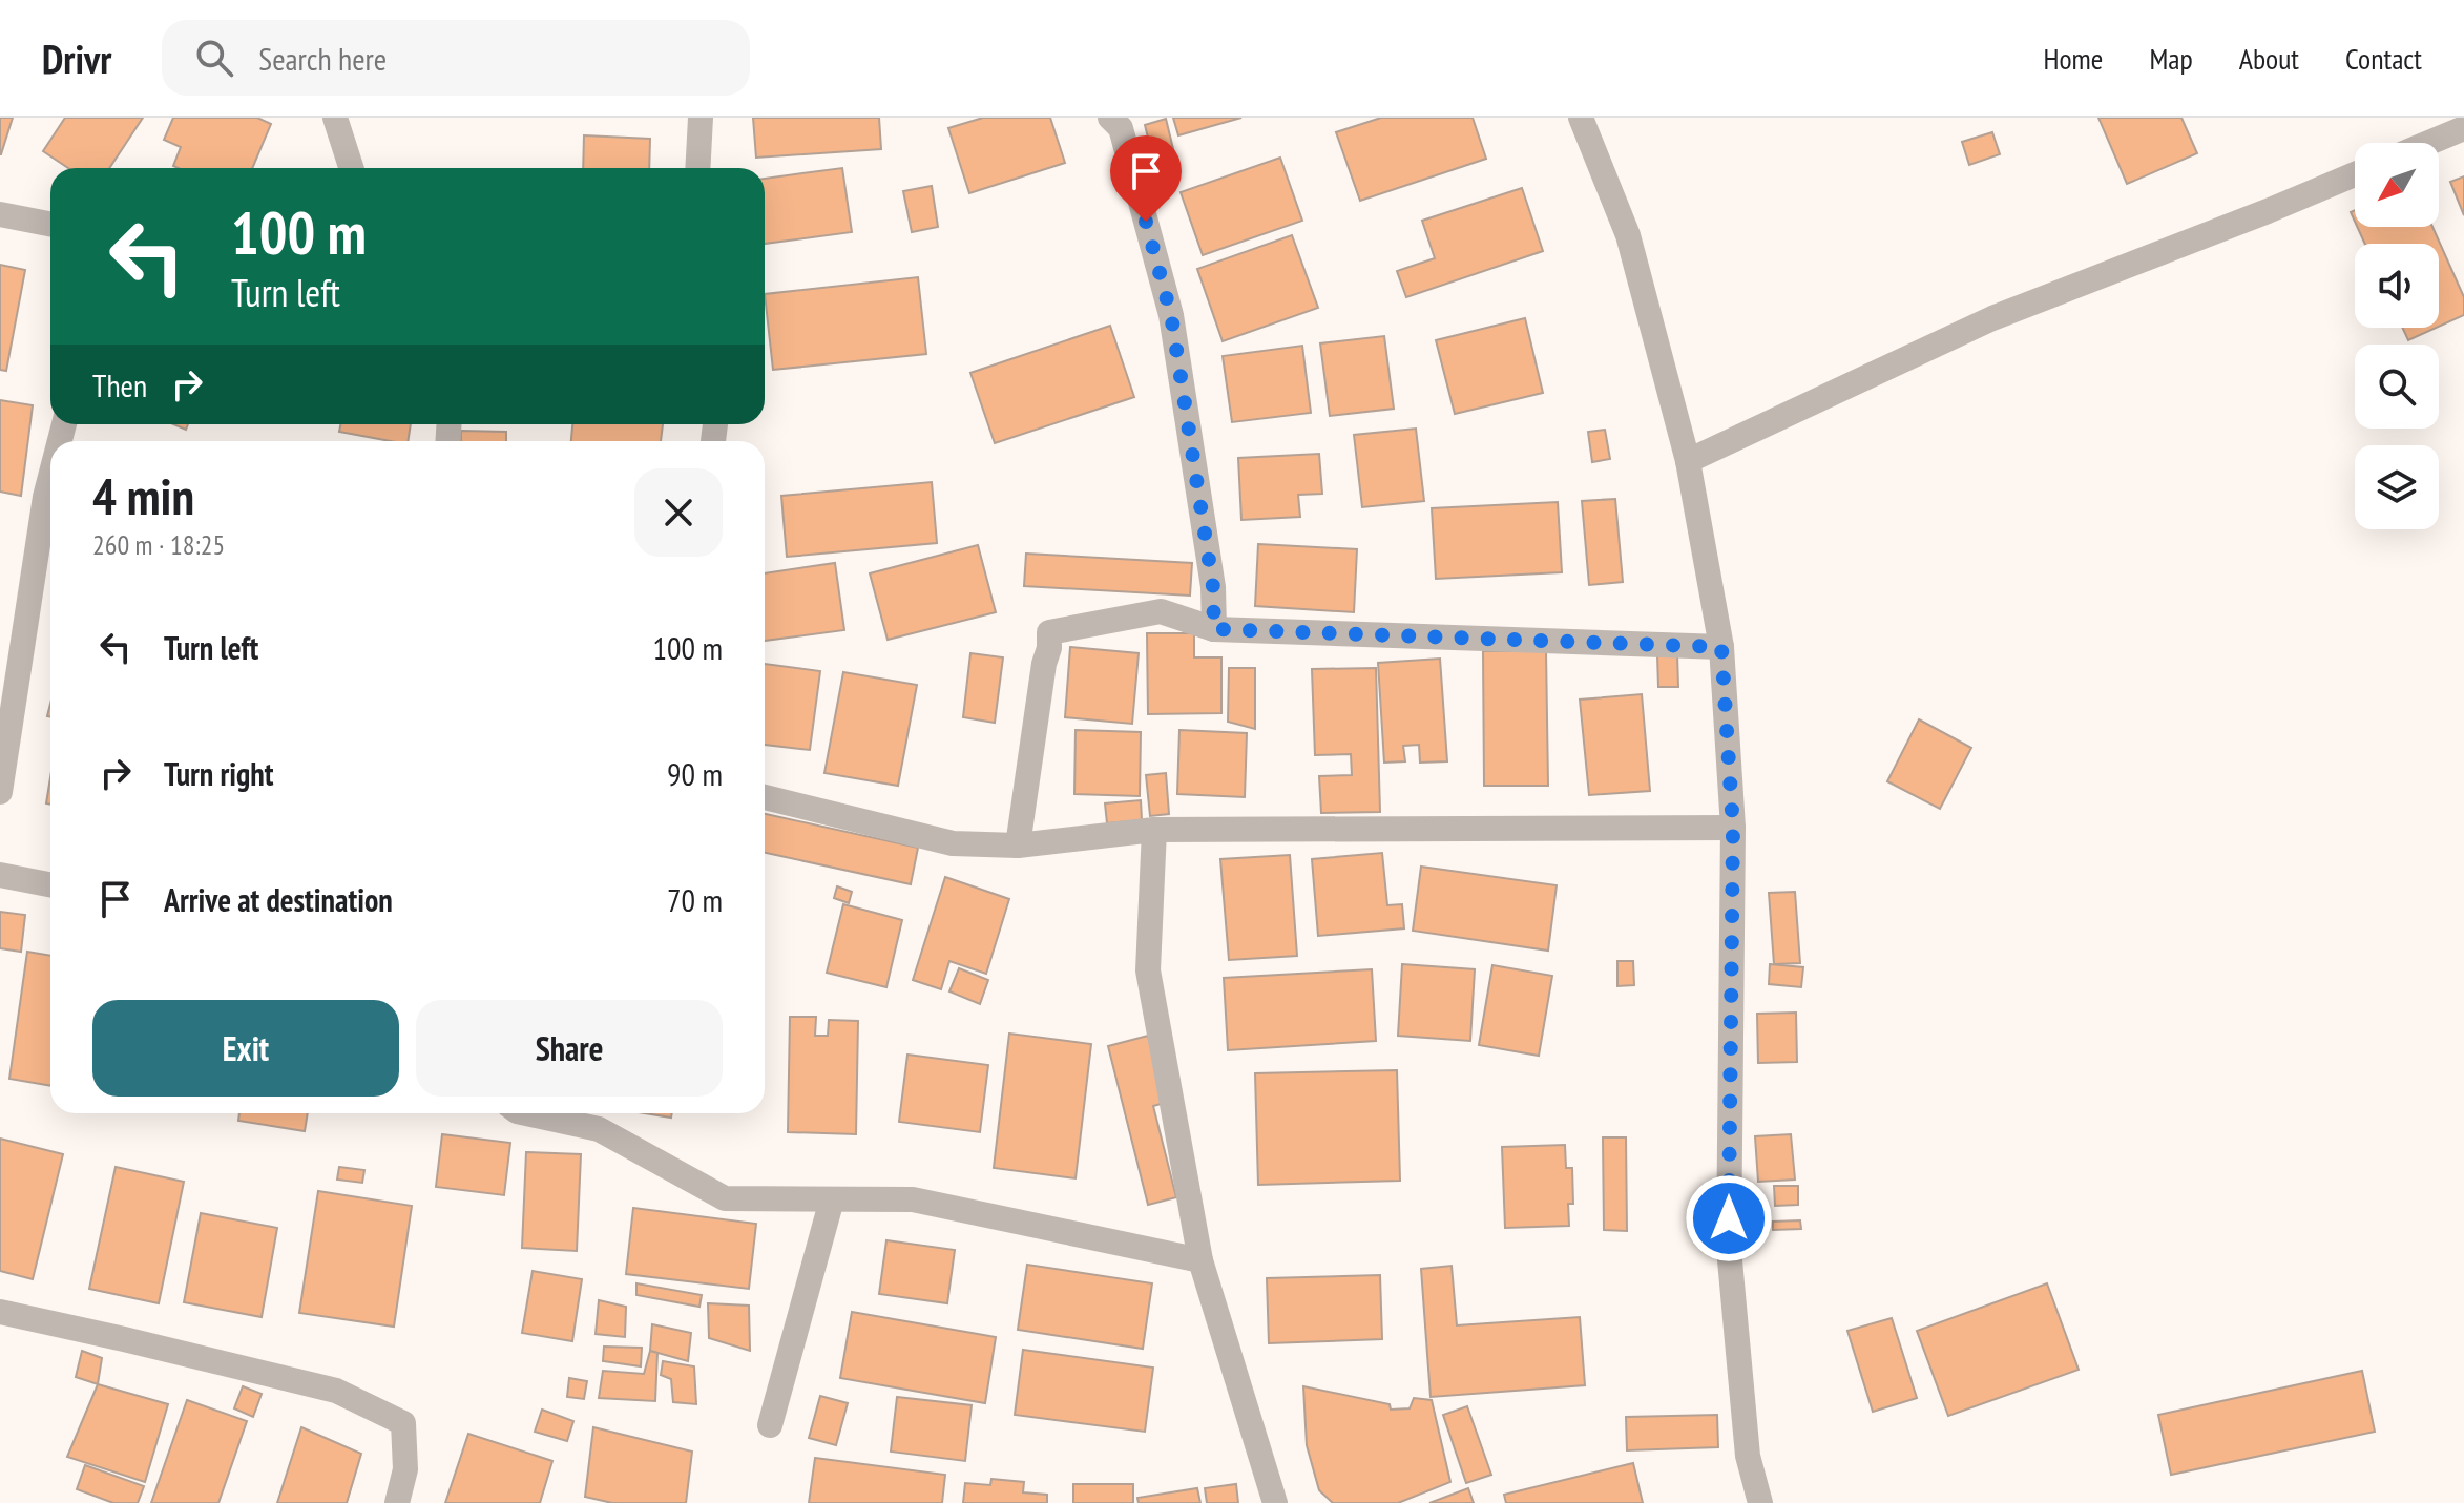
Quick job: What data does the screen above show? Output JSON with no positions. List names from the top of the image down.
{
  "north": "bottom left",
  "page": {
    "header": "Drivr",
    "search": "Search here",
    "nav": [
      "Home",
      "Map",
      "About",
      "Contact"
    ],
    "turn": ["100 m", "Turn left"],
    "then": "Then",
    "heading": ["4 min", "260 m · 18:25"],
    "list": [
      {
        "name": "Turn left",
        "value": "100 m"
      },
      {
        "name": "Turn right",
        "value": "90 m"
      },
      {
        "name": "Arrive at destination",
        "value": "70 m"
      }
    ],
    "buttons": ["Exit", "Share"]
  }
}
